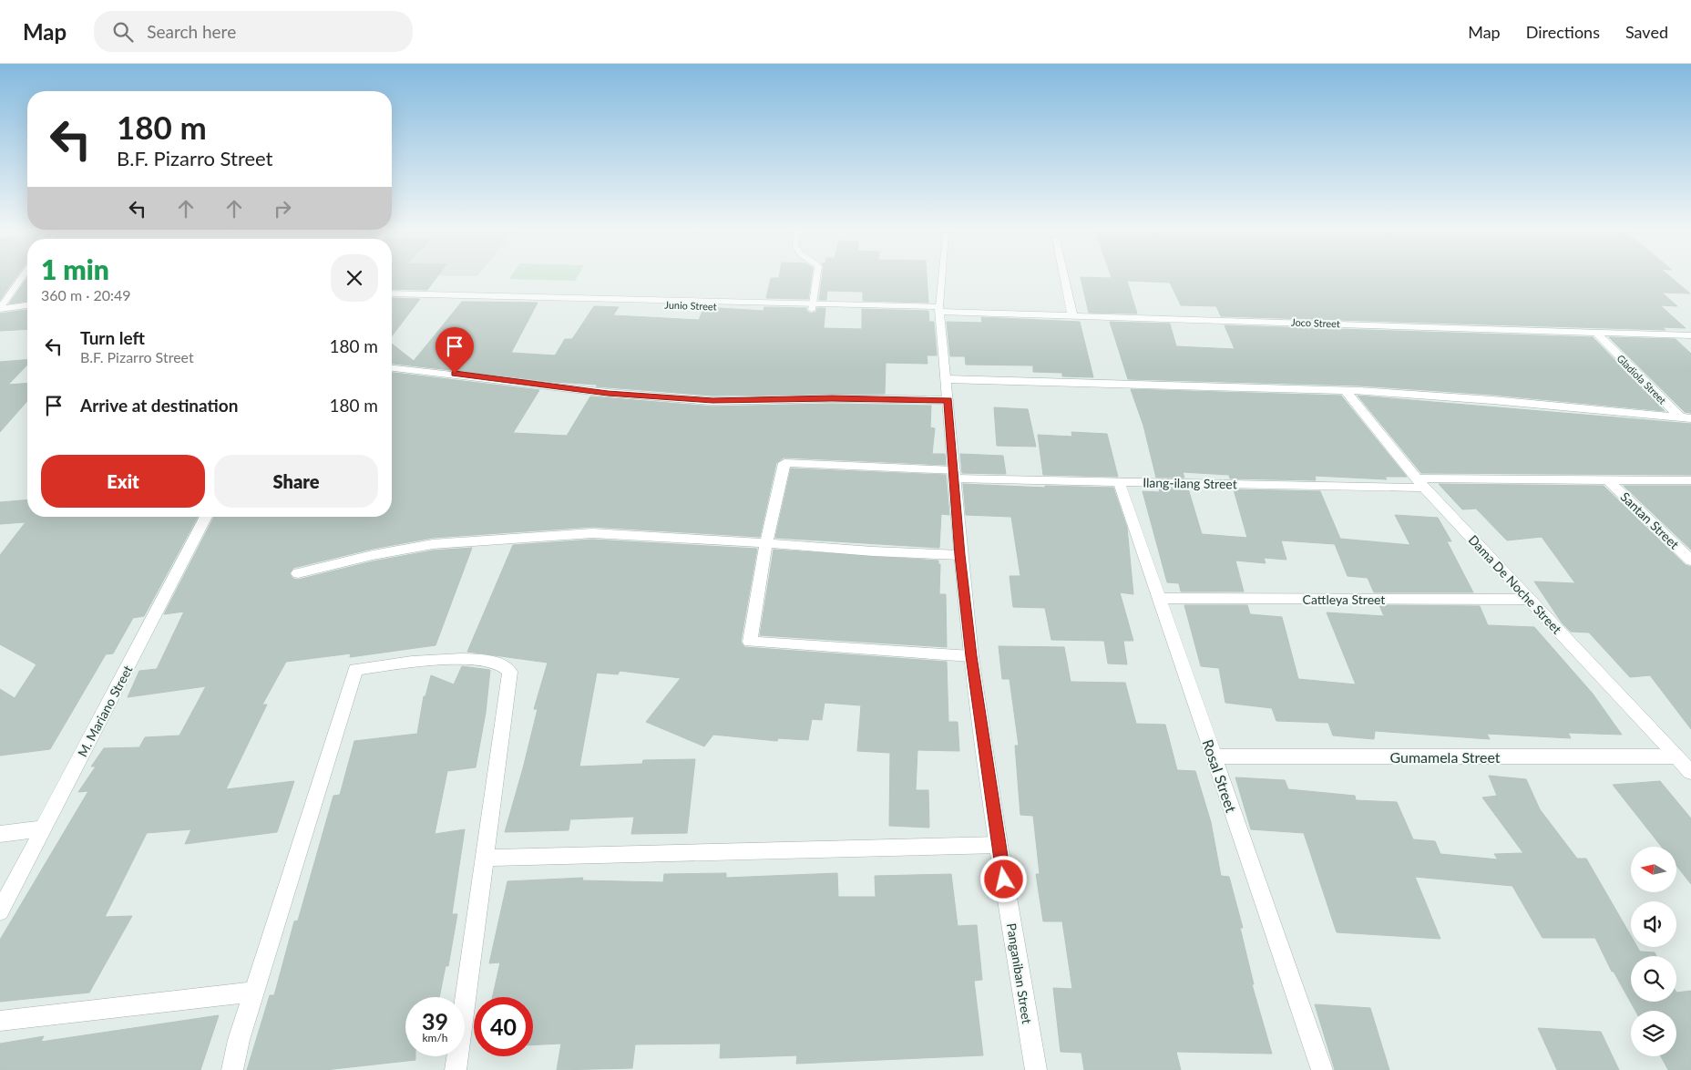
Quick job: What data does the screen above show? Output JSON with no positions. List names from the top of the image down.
{
  "streets": {
    "street": [
      "Junio Street",
      "Joco Street",
      "Gladiola Street",
      "Ilang-ilang Street",
      "Santan Street",
      "Dama De Noche Street",
      "Cattleya Street",
      "M. Mariano Street",
      "Gumamela Street",
      "Rosal Street",
      "Panganiban Street"
    ]
  },
  "crossings": [
    ["Junio Street", "Joco Street"],
    ["Junio Street", "Panganiban Street"],
    ["Joco Street", "Gladiola Street"],
    ["Joco Street", "Panganiban Street"],
    ["Ilang-ilang Street", "Santan Street"],
    ["Ilang-ilang Street", "Dama De Noche Street"],
    ["Ilang-ilang Street", "Rosal Street"],
    ["Ilang-ilang Street", "Panganiban Street"],
    ["Dama De Noche Street", "Cattleya Street"],
    ["Dama De Noche Street", "Gumamela Street"],
    ["Cattleya Street", "Rosal Street"],
    ["Gumamela Street", "Rosal Street"]
  ],
  "north": "left",
  "page": {
    "header": "Map",
    "search": "Search here",
    "nav": ["Map", "Directions", "Saved"],
    "turn": ["180 m", "B.F. Pizarro Street"],
    "heading": ["1 min", "360 m · 20:49"],
    "list": [
      {
        "name": "Turn left",
        "note": "B.F. Pizarro Street",
        "value": "180 m"
      },
      {
        "name": "Arrive at destination",
        "value": "180 m"
      }
    ],
    "buttons": ["Exit", "Share"],
    "speed": "39 km/h",
    "limit": "40"
  }
}
